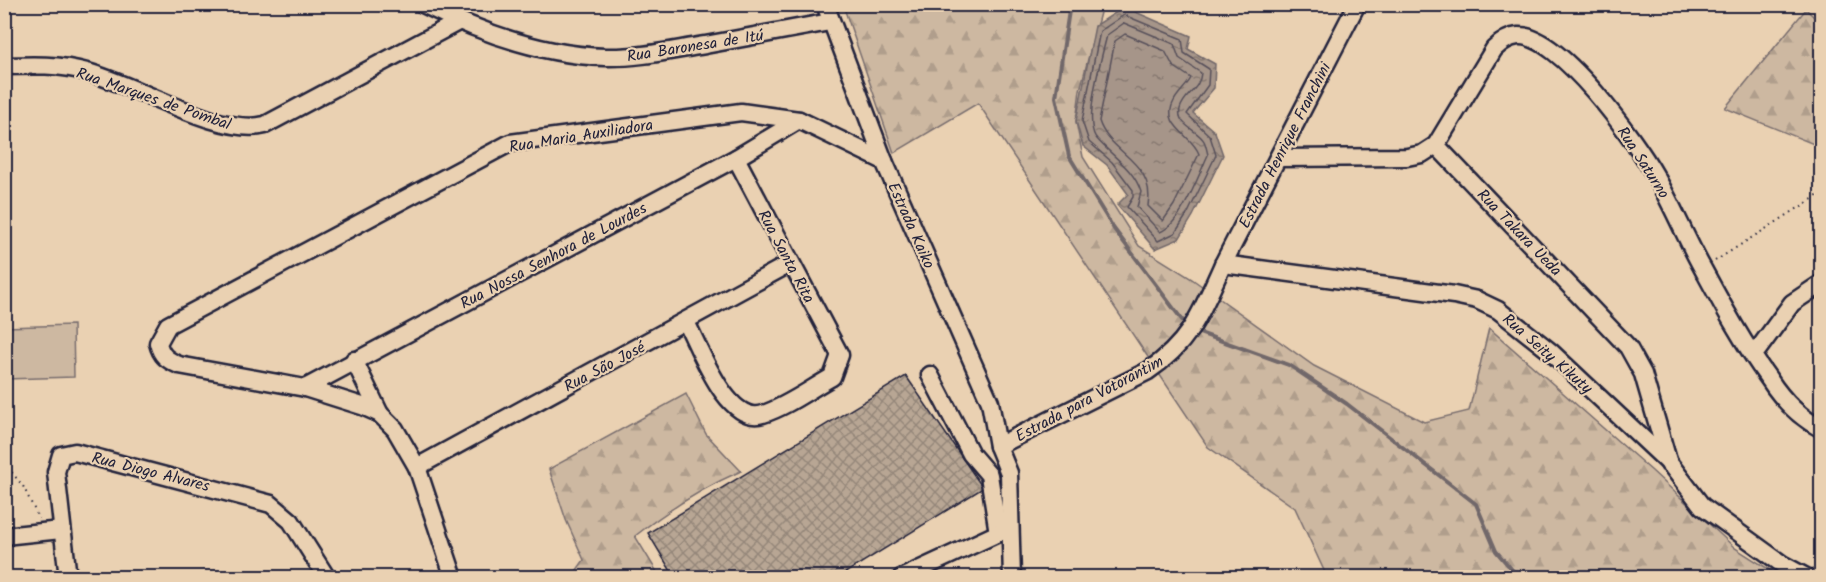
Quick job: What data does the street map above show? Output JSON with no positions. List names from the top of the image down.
{
  "streets": {
    "street": [
      "Rua Baronesa de Itú",
      "Rua Marques de Pombal",
      "Rua Maria Auxiliadora",
      "Estrada Henrique Franchini",
      "Rua Saturno",
      "Estrada Kaiko",
      "Rua Takara Ueda",
      "Rua Nossa Senhora de Lourdes",
      "Rua Santa Rita",
      "Rua Seity Kikuty",
      "Rua São José",
      "Estrada para Votorantim",
      "Rua Diogo Alvares"
    ]
  },
  "crossings": [
    ["Rua Baronesa de Itú", "Rua Marques de Pombal"],
    ["Rua Baronesa de Itú", "Estrada Kaiko"],
    ["Rua Maria Auxiliadora", "Estrada Kaiko"],
    ["Rua Maria Auxiliadora", "Rua Nossa Senhora de Lourdes"],
    ["Estrada Henrique Franchini", "Rua Seity Kikuty"],
    ["Estrada Henrique Franchini", "Estrada para Votorantim"],
    ["Rua Saturno", "Rua Takara Ueda"],
    ["Estrada Kaiko", "Estrada para Votorantim"],
    ["Rua Takara Ueda", "Rua Seity Kikuty"],
    ["Rua Nossa Senhora de Lourdes", "Rua Santa Rita"],
    ["Rua Santa Rita", "Rua São José"]
  ]
}
